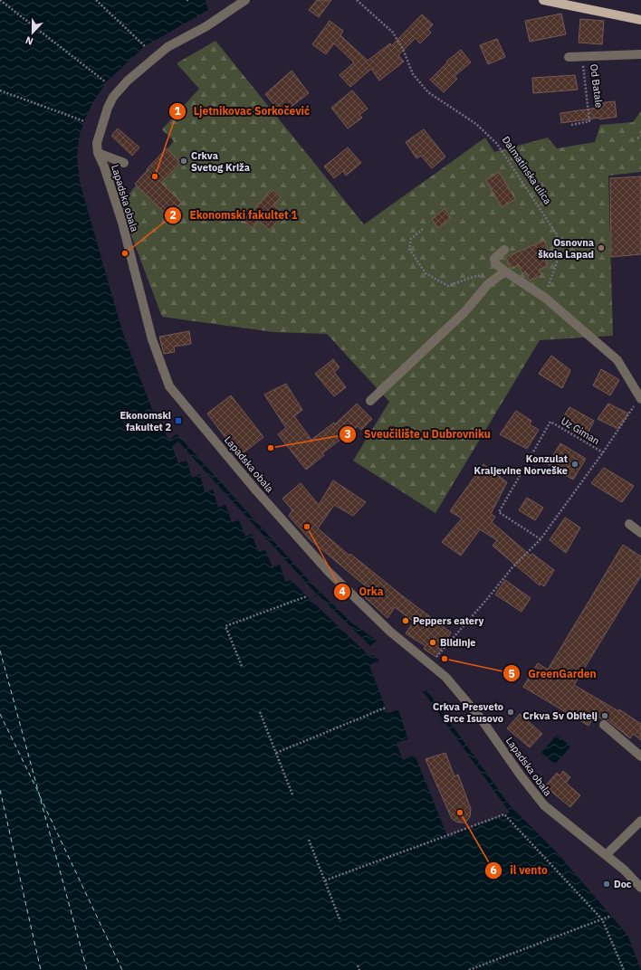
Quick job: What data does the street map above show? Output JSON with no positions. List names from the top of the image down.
{
  "streets": {
    "street": ["Od Batale", "Lapadska obala"],
    "path": ["Dalmatinska ulica", "Uz Giman"]
  },
  "crossings": [
    ["Lapadska obala", "Uz Giman"]
  ],
  "places": {
    "other": [
      "Crkva Svetog Križa",
      "Ljetnikovac Sorkočević",
      "Osnovna škola Lapad",
      "Ekonomski fakultet 1",
      "Sveučilište u Dubrovniku",
      "Konzulat Kraljevine Norveške",
      "Orka",
      "Peppers eatery",
      "Blidinje",
      "GreenGarden",
      "Crkva Presveto Srce Isusovo",
      "Crkva Sv Obitelj",
      "il vento",
      "Doc"
    ],
    "transit": ["Ekonomski fakultet 2"]
  },
  "north": "bottom"
}
